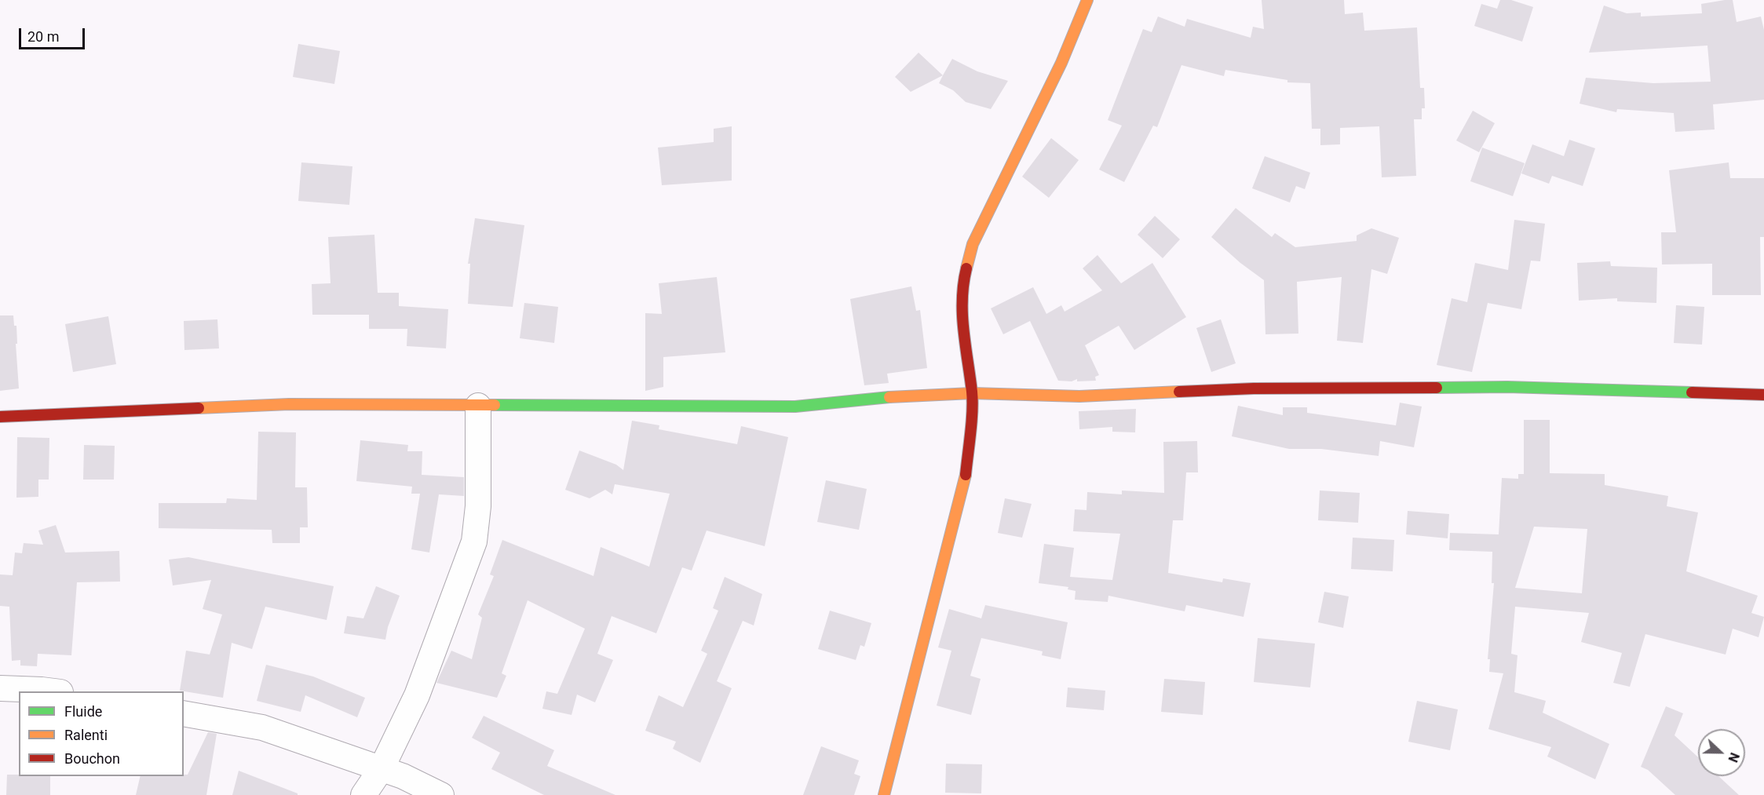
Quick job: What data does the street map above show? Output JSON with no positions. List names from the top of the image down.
{
  "legend": ["Fluide", "Ralenti", "Bouchon"],
  "scale_bar": "20 m",
  "north": "right"
}
